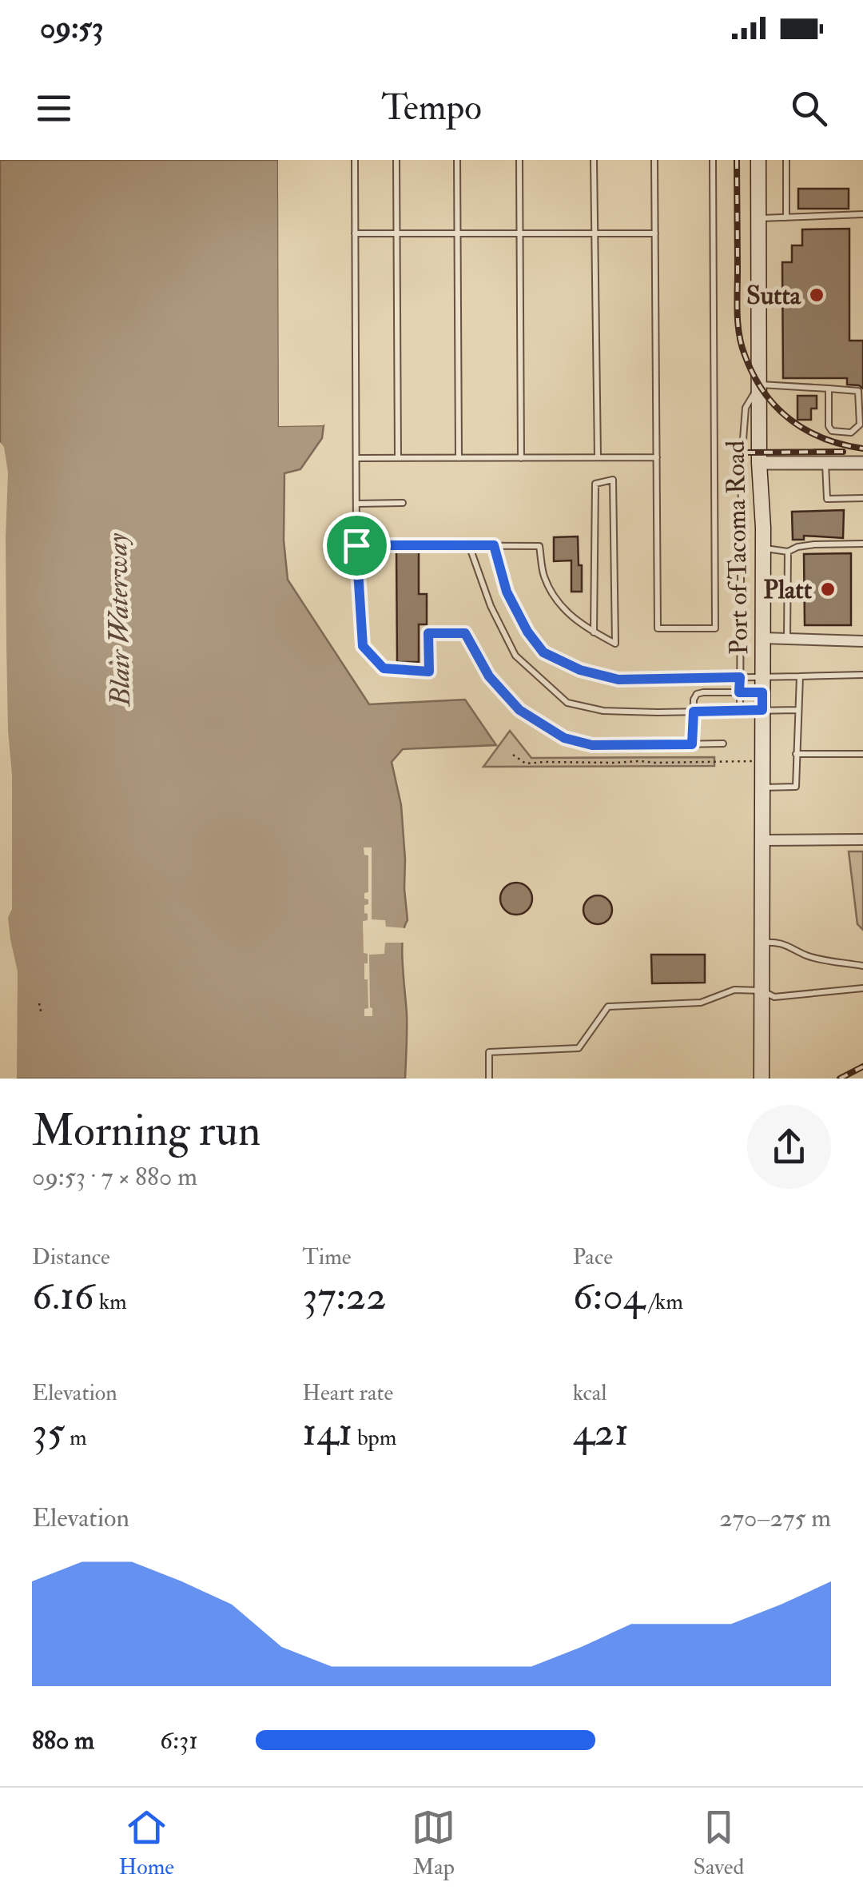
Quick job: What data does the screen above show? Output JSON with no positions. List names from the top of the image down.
{
  "streets": {
    "main road": ["Port of Tacoma Road"]
  },
  "water": ["Blair Waterway"],
  "places": ["Sutta", "Platt"],
  "page": {
    "status": "09:53",
    "header": "Tempo",
    "heading": ["Morning run", "09:53 · 7 × 880 m"],
    "stats": [
      ["Distance", "6.16 km"],
      ["Time", "37:22"],
      ["Pace", "6:04 /km"],
      ["Elevation", "35 m"],
      ["Heart rate", "141 bpm"],
      ["kcal", "421"]
    ],
    "chart": ["Elevation", "270–275 m"],
    "list": [
      {
        "name": "880 m",
        "note": "6:31"
      }
    ],
    "tabs": ["Home", "Map", "Saved"]
  }
}
